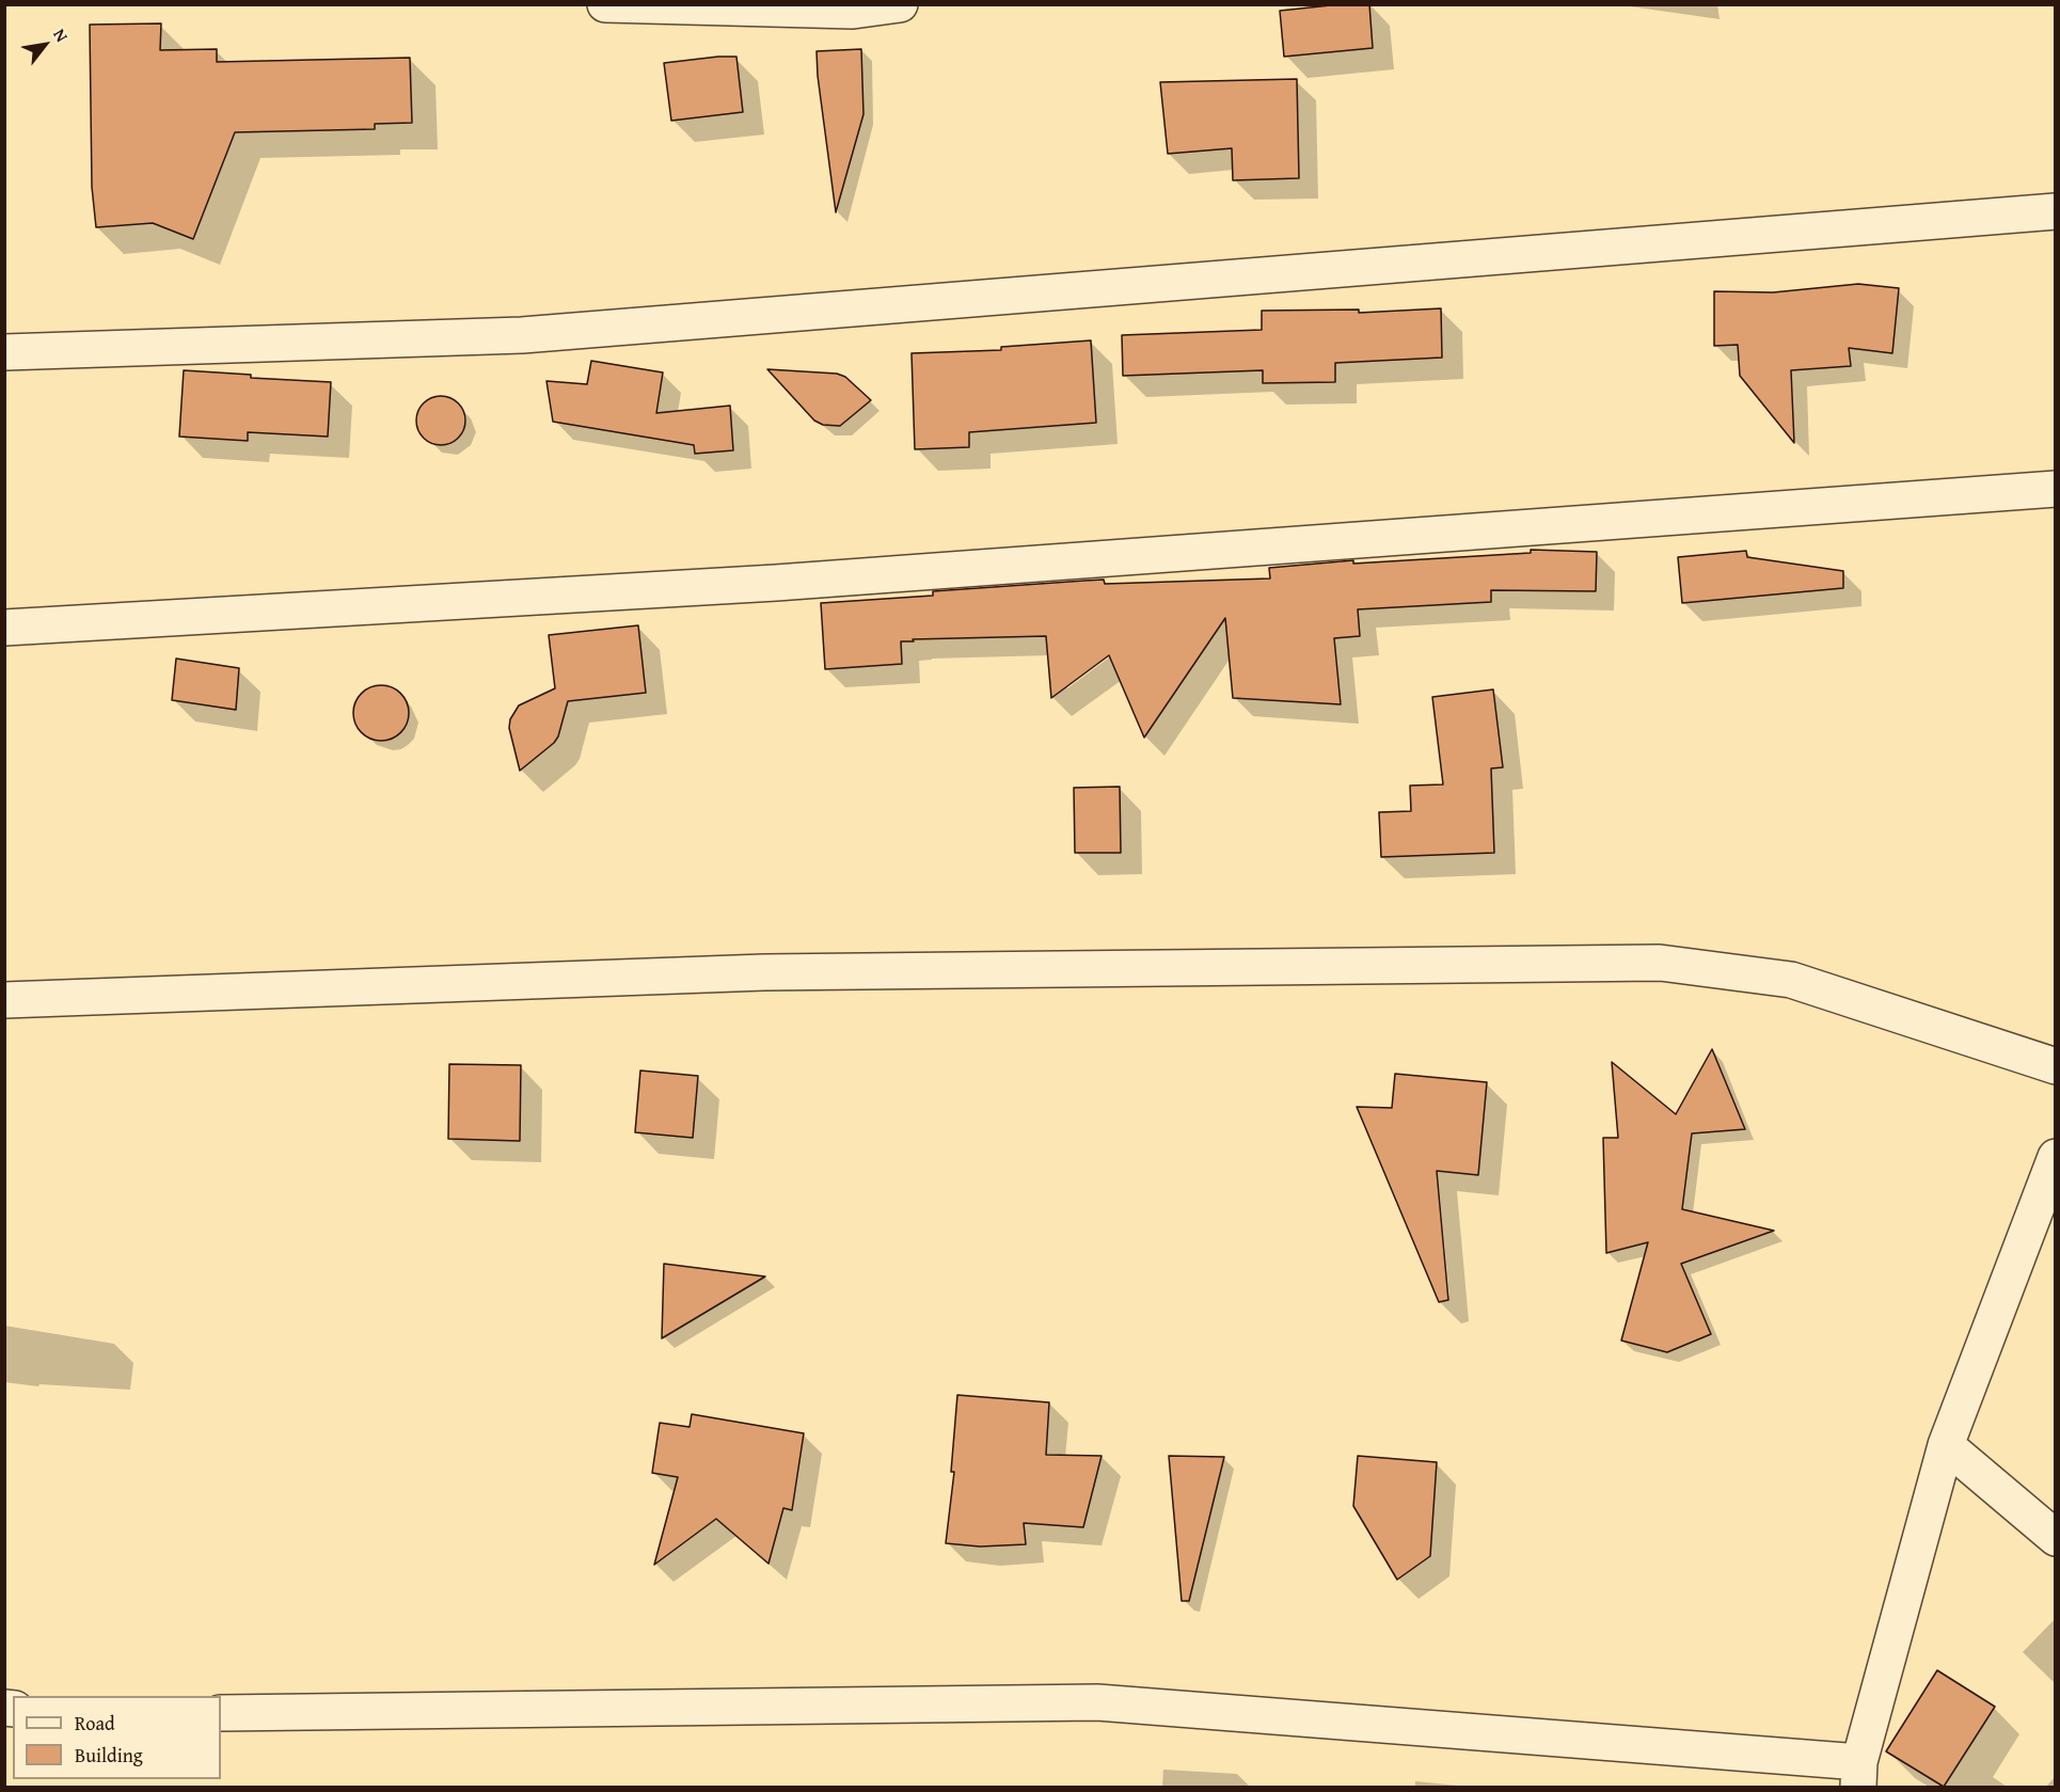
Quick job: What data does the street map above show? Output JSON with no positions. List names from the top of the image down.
{
  "legend": ["Road", "Building"],
  "north": "top right"
}
